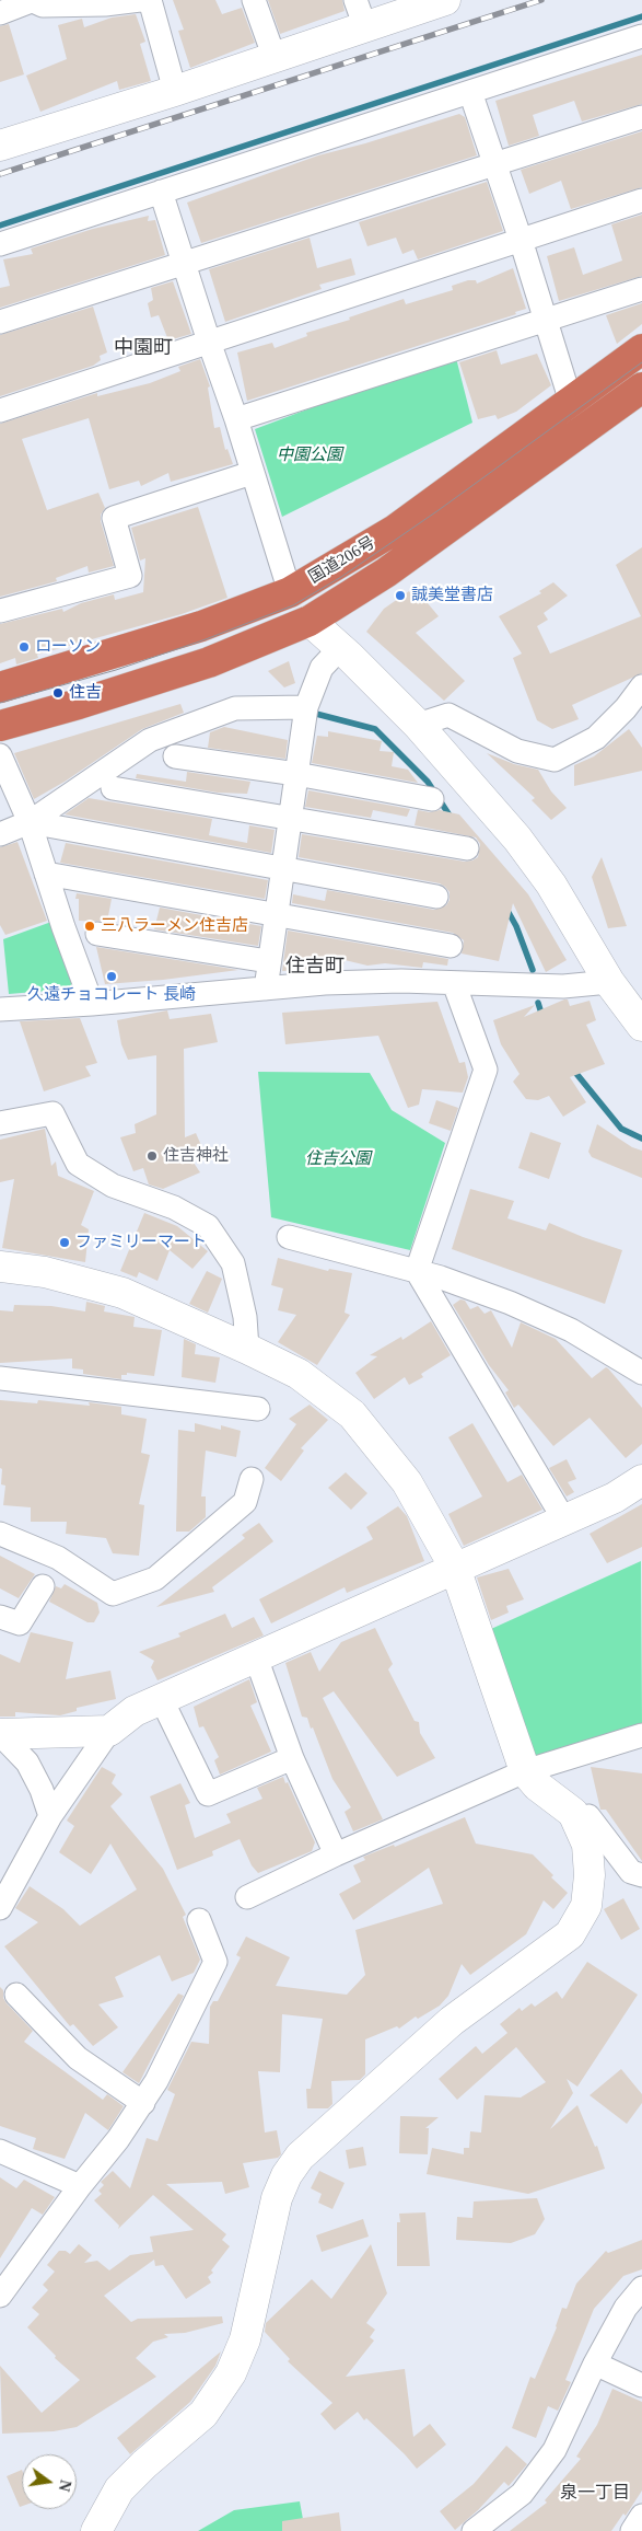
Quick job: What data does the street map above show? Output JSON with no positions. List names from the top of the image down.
{
  "streets": {
    "highway": ["国道206号"]
  },
  "districts": ["中園町", "住吉町", "泉一丁目"],
  "parks": ["中園公園", "住吉公園"],
  "places": [
    "誠美堂書店",
    "ローソン",
    "住吉",
    "三八ラーメン住吉店",
    "久遠チョコレート 長崎",
    "住吉神社",
    "ファミリーマート"
  ],
  "north": "right"
}
